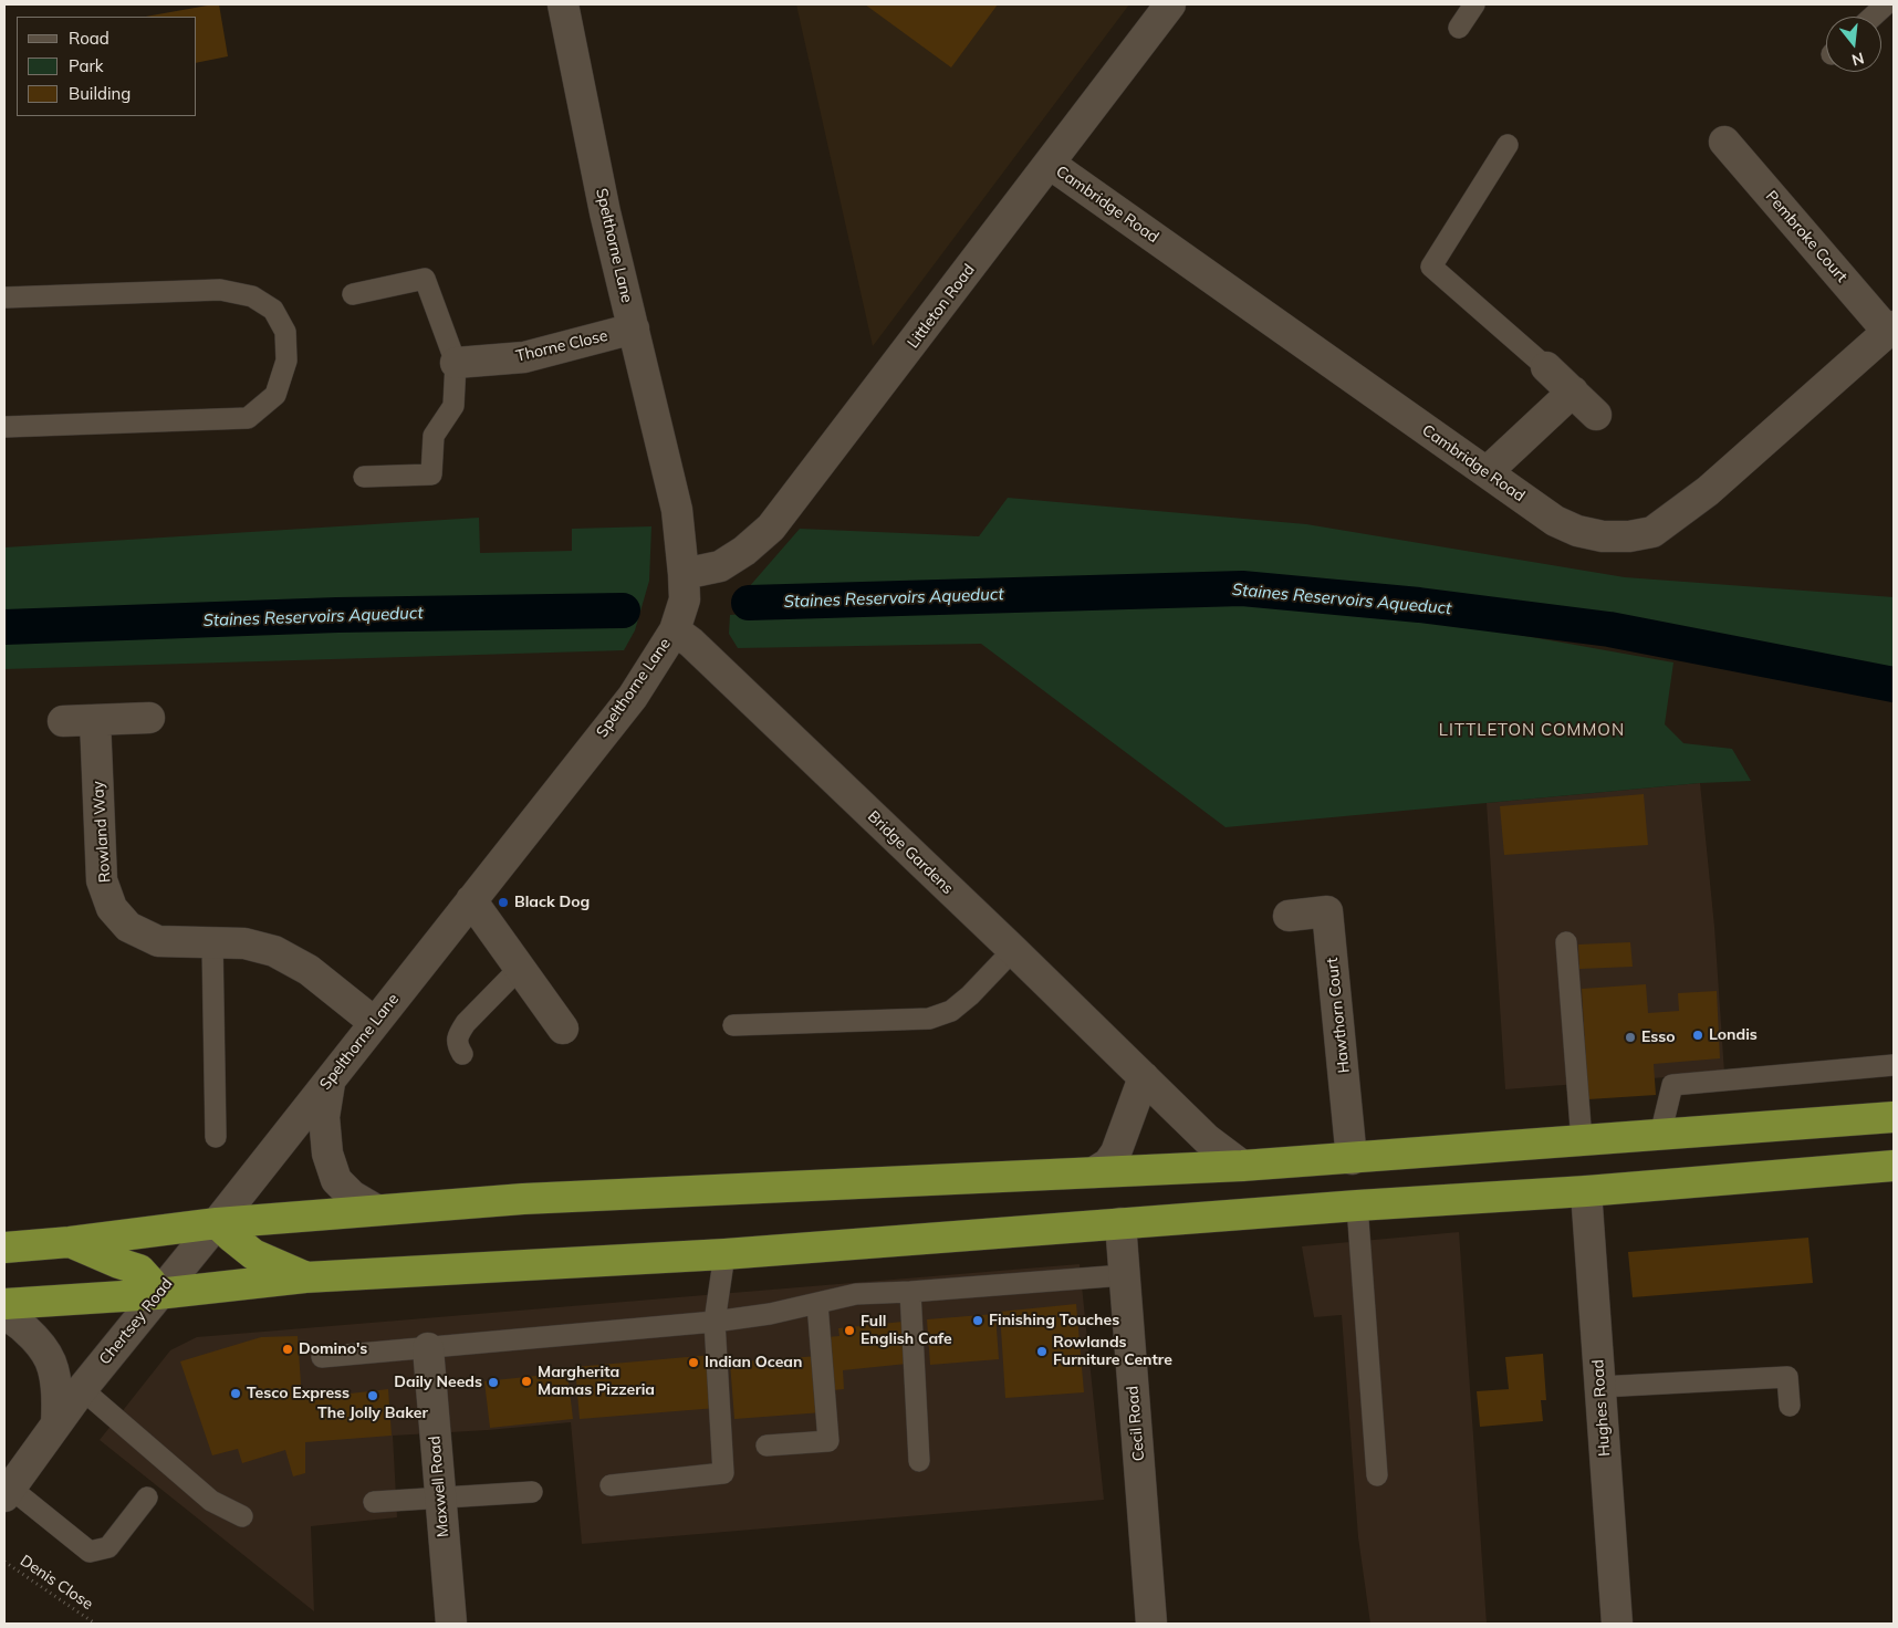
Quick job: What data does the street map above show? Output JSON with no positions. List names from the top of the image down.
{
  "streets": {
    "street": [
      "Cambridge Road",
      "Pembroke Court",
      "Spelthorne Lane",
      "Littleton Road",
      "Thorne Close",
      "Rowland Way",
      "Bridge Gardens",
      "Hawthorn Court",
      "Chertsey Road",
      "Hughes Road",
      "Cecil Road",
      "Maxwell Road"
    ],
    "path": ["Denis Close"]
  },
  "crossings": [
    ["Cambridge Road", "Pembroke Court"],
    ["Cambridge Road", "Littleton Road"],
    ["Spelthorne Lane", "Littleton Road"],
    ["Spelthorne Lane", "Thorne Close"],
    ["Spelthorne Lane", "Rowland Way"],
    ["Spelthorne Lane", "Bridge Gardens"],
    ["Spelthorne Lane", "Chertsey Road"]
  ],
  "districts": ["LITTLETON COMMON"],
  "water": ["Staines Reservoirs Aqueduct"],
  "places": [
    "Black Dog",
    "Londis",
    "Esso",
    "Finishing Touches",
    "Full English Cafe",
    "Domino's",
    "Rowlands Furniture Centre",
    "Indian Ocean",
    "Margherita Mamas Pizzeria",
    "Daily Needs",
    "Tesco Express",
    "The Jolly Baker"
  ],
  "legend": ["Road", "Park", "Building"],
  "north": "bottom"
}
